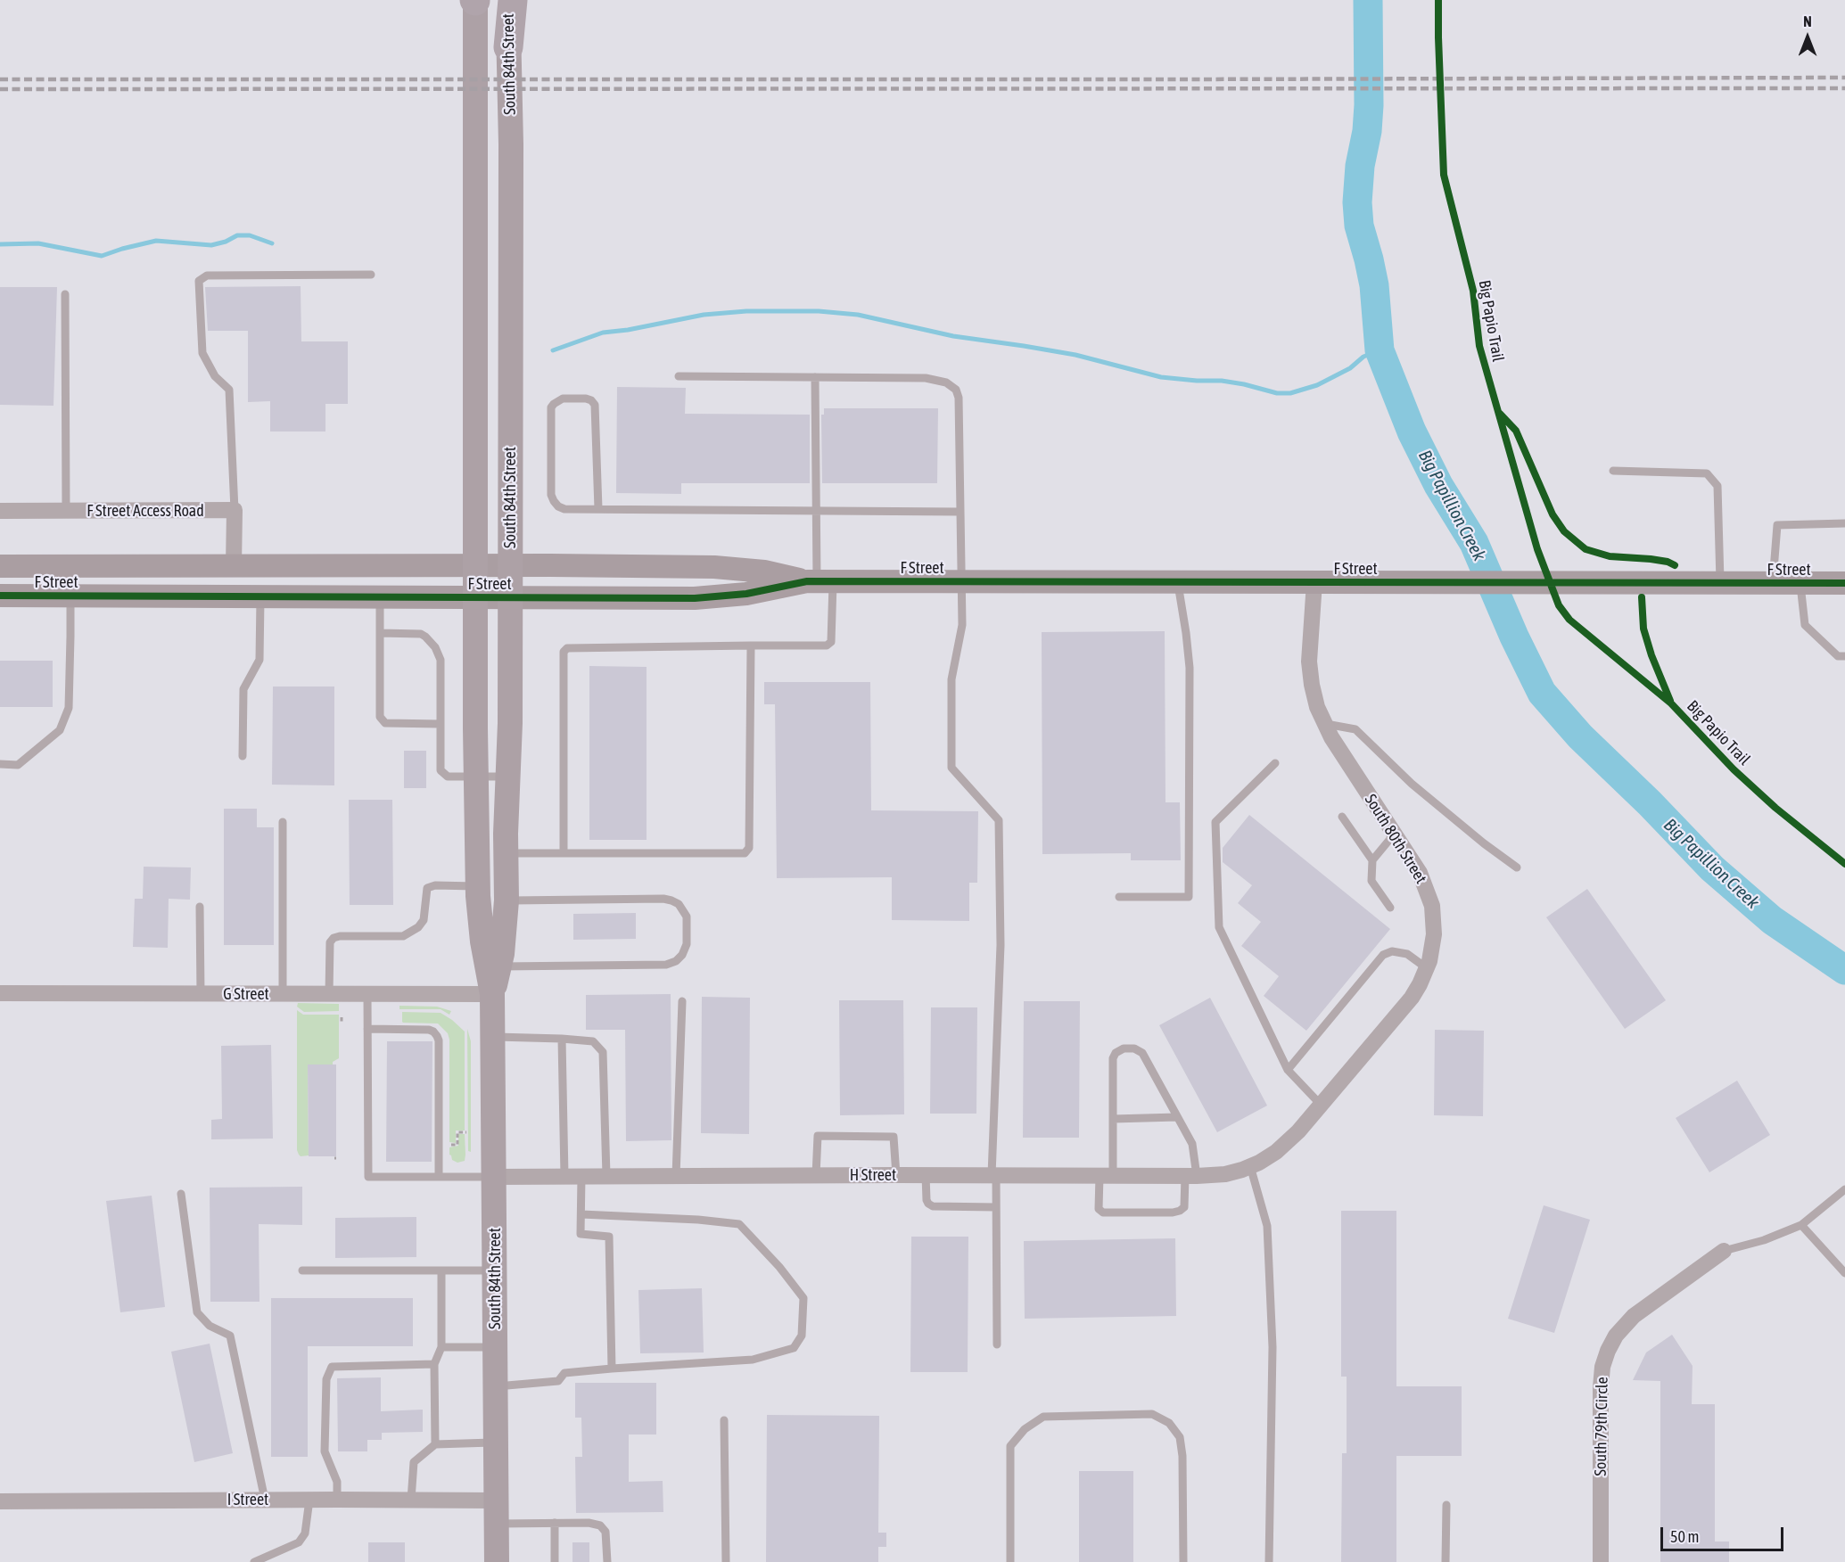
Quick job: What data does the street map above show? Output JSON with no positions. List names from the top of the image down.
{
  "streets": {
    "main road": ["South 84th Street"],
    "street": [
      "F Street Access Road",
      "F Street",
      "South 80th Street",
      "G Street",
      "H Street",
      "South 79th Circle",
      "I Street"
    ],
    "cycle path": ["Big Papio Trail"]
  },
  "crossings": [
    ["South 84th Street", "F Street"],
    ["South 84th Street", "G Street"],
    ["South 84th Street", "H Street"],
    ["South 84th Street", "I Street"],
    ["F Street", "South 80th Street"],
    ["South 80th Street", "H Street"]
  ],
  "water": ["Big Papillion Creek"],
  "scale_bar": "50 m",
  "north": "top"
}
